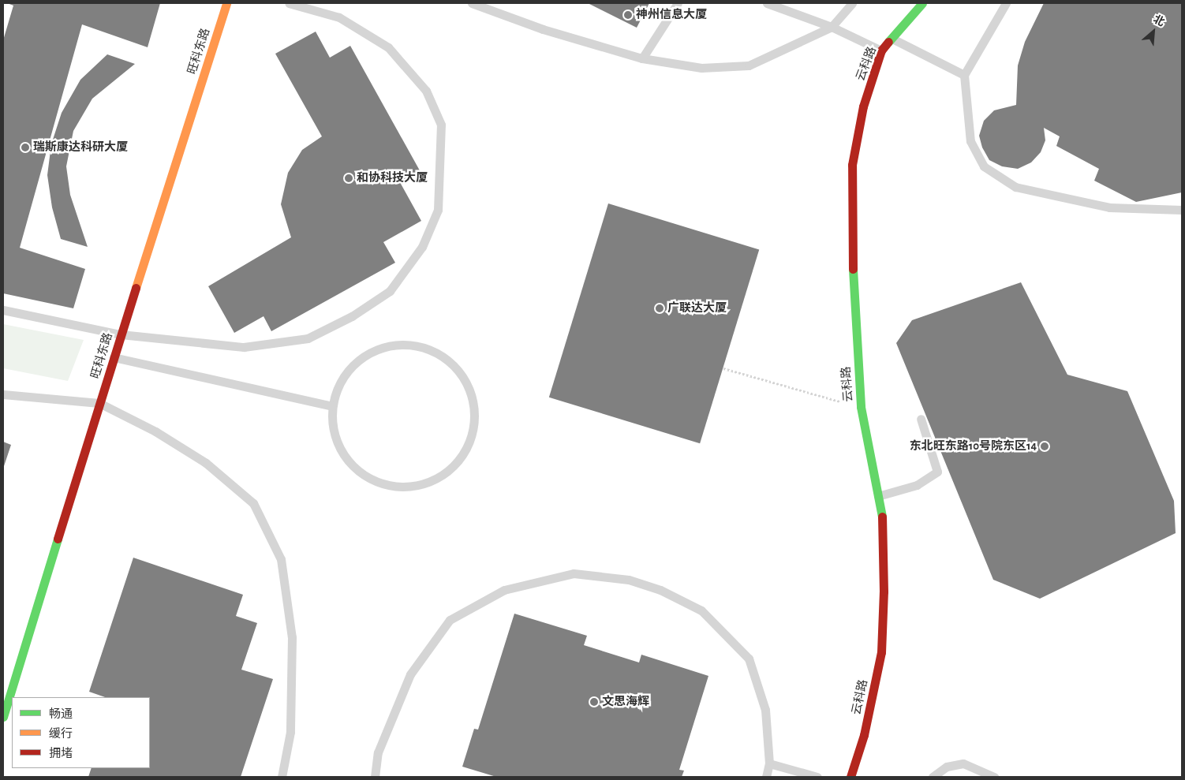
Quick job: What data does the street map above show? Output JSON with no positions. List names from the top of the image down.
{
  "streets": {
    "street": ["旺科东路", "云科路"]
  },
  "places": [
    "神州信息大厦",
    "瑞斯康达科研大厦",
    "和协科技大厦",
    "广联达大厦",
    "东北旺东路10号院东区14",
    "文思海辉"
  ],
  "legend": ["畅通", "缓行", "拥堵"],
  "north": "top right"
}
